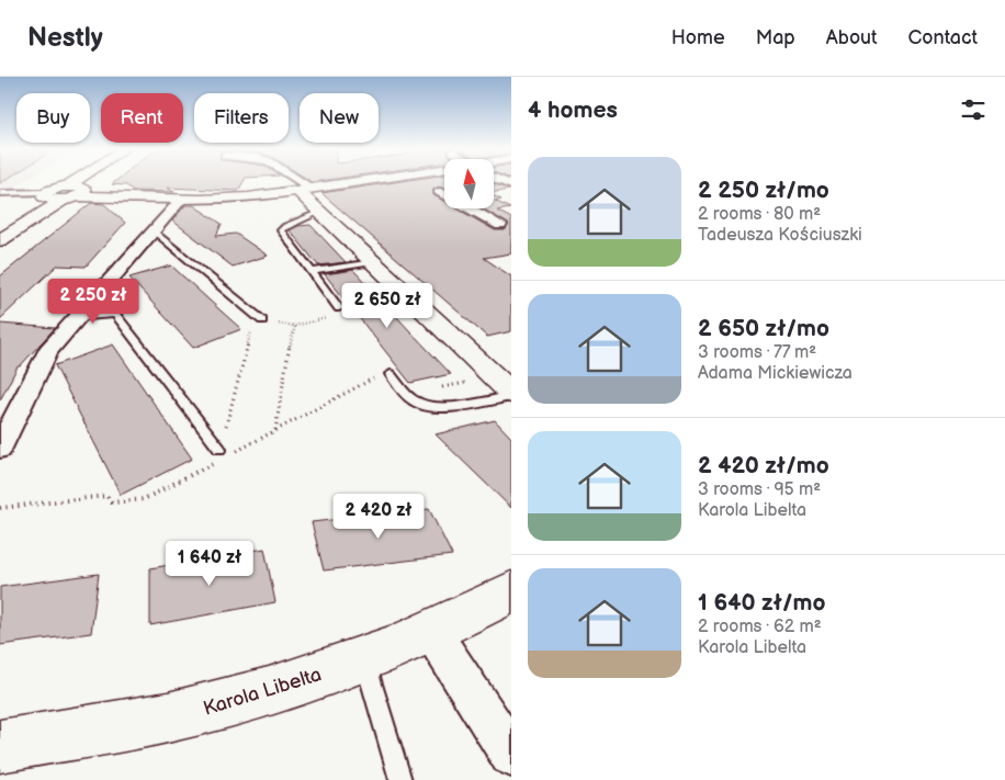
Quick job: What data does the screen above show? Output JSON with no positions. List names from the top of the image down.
{
  "streets": {
    "street": ["Karola Libelta"]
  },
  "north": "top",
  "page": {
    "header": "Nestly",
    "nav": [
      "Home",
      "Map",
      "About",
      "Contact"
    ],
    "heading": "4 homes",
    "chip": [
      "Buy",
      "Rent",
      "Filters",
      "New"
    ],
    "list": [
      {
        "name": "2 250 zł/mo",
        "note": "2 rooms · 80 m² · Tadeusza Kościuszki"
      },
      {
        "name": "2 650 zł/mo",
        "note": "3 rooms · 77 m² · Adama Mickiewicza"
      },
      {
        "name": "2 420 zł/mo",
        "note": "3 rooms · 95 m² · Karola Libelta"
      },
      {
        "name": "1 640 zł/mo",
        "note": "2 rooms · 62 m² · Karola Libelta"
      }
    ],
    "price": [
      "2 250 zł",
      "2 650 zł",
      "2 420 zł",
      "1 640 zł"
    ]
  }
}
